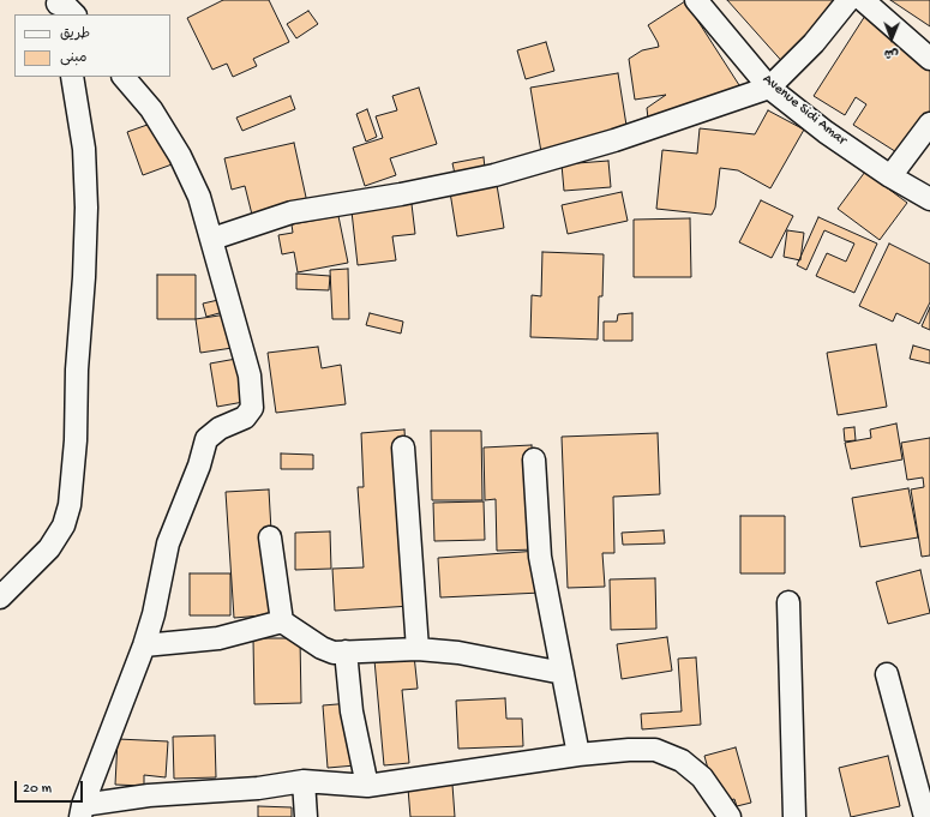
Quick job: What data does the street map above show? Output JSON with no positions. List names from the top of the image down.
{
  "streets": {
    "street": ["Avenue Sidi Amar"]
  },
  "legend": ["طريق", "مبنى"],
  "scale_bar": "20 m",
  "north": "bottom"
}
